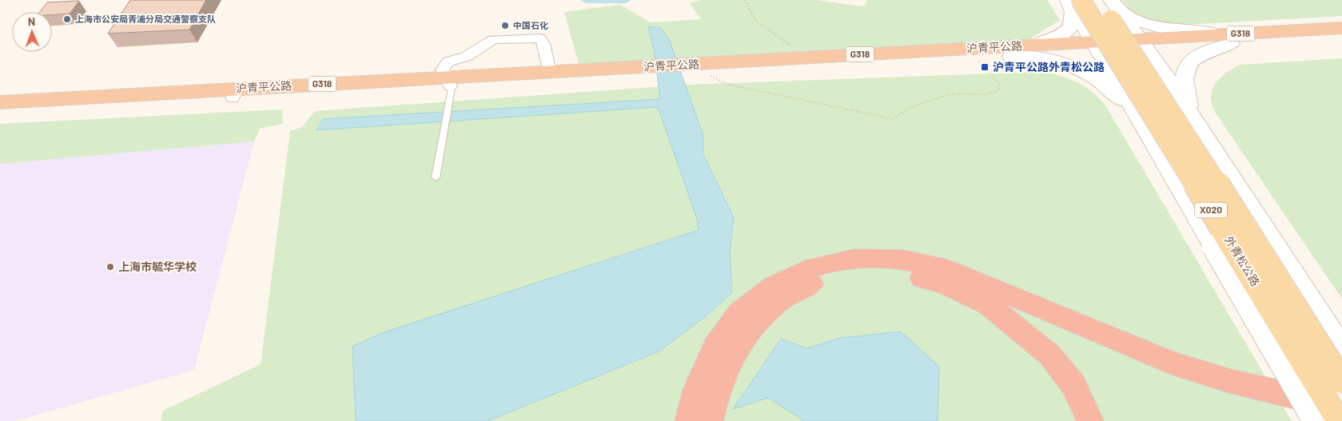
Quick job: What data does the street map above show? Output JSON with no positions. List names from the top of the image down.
{
  "streets": {
    "highway": ["G318", "沪青平公路"],
    "main road": ["X020", "外青松公路"]
  },
  "places": {
    "other": ["上海市公安局青浦分局交通警察支队", "中国石化", "上海市毓华学校"],
    "transit": ["沪青平公路外青松公路"]
  },
  "north": "top"
}
